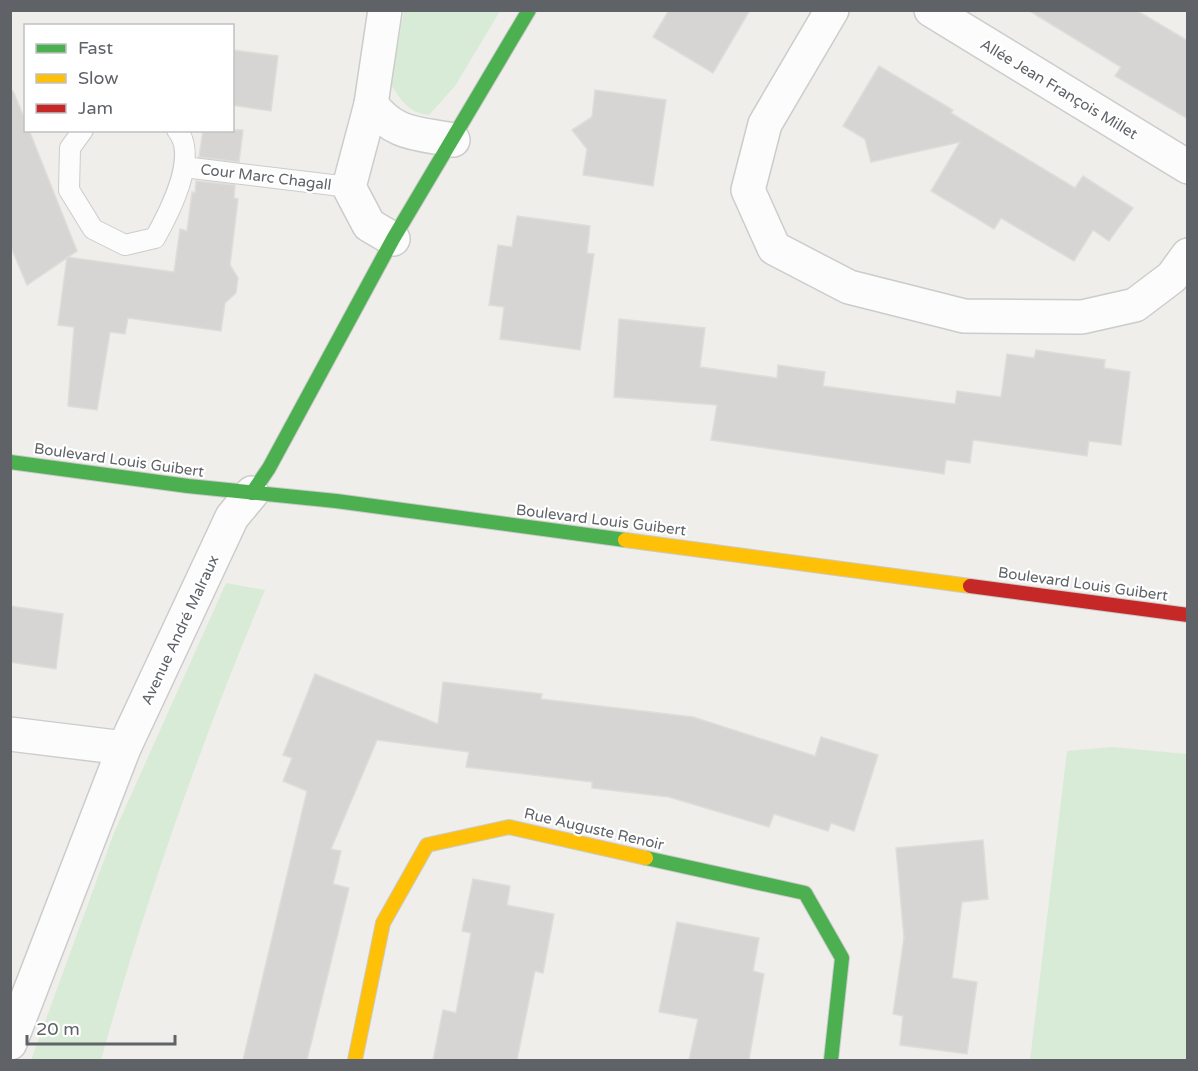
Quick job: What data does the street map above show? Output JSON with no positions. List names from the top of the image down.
{
  "streets": {
    "street": [
      "Allée Jean François Millet",
      "Boulevard Louis Guibert",
      "Avenue André Malraux",
      "Rue Auguste Renoir"
    ],
    "lane": ["Cour Marc Chagall"]
  },
  "crossings": [
    ["Boulevard Louis Guibert", "Avenue André Malraux"]
  ],
  "legend": ["Fast", "Slow", "Jam"],
  "scale_bar": "20 m"
}
